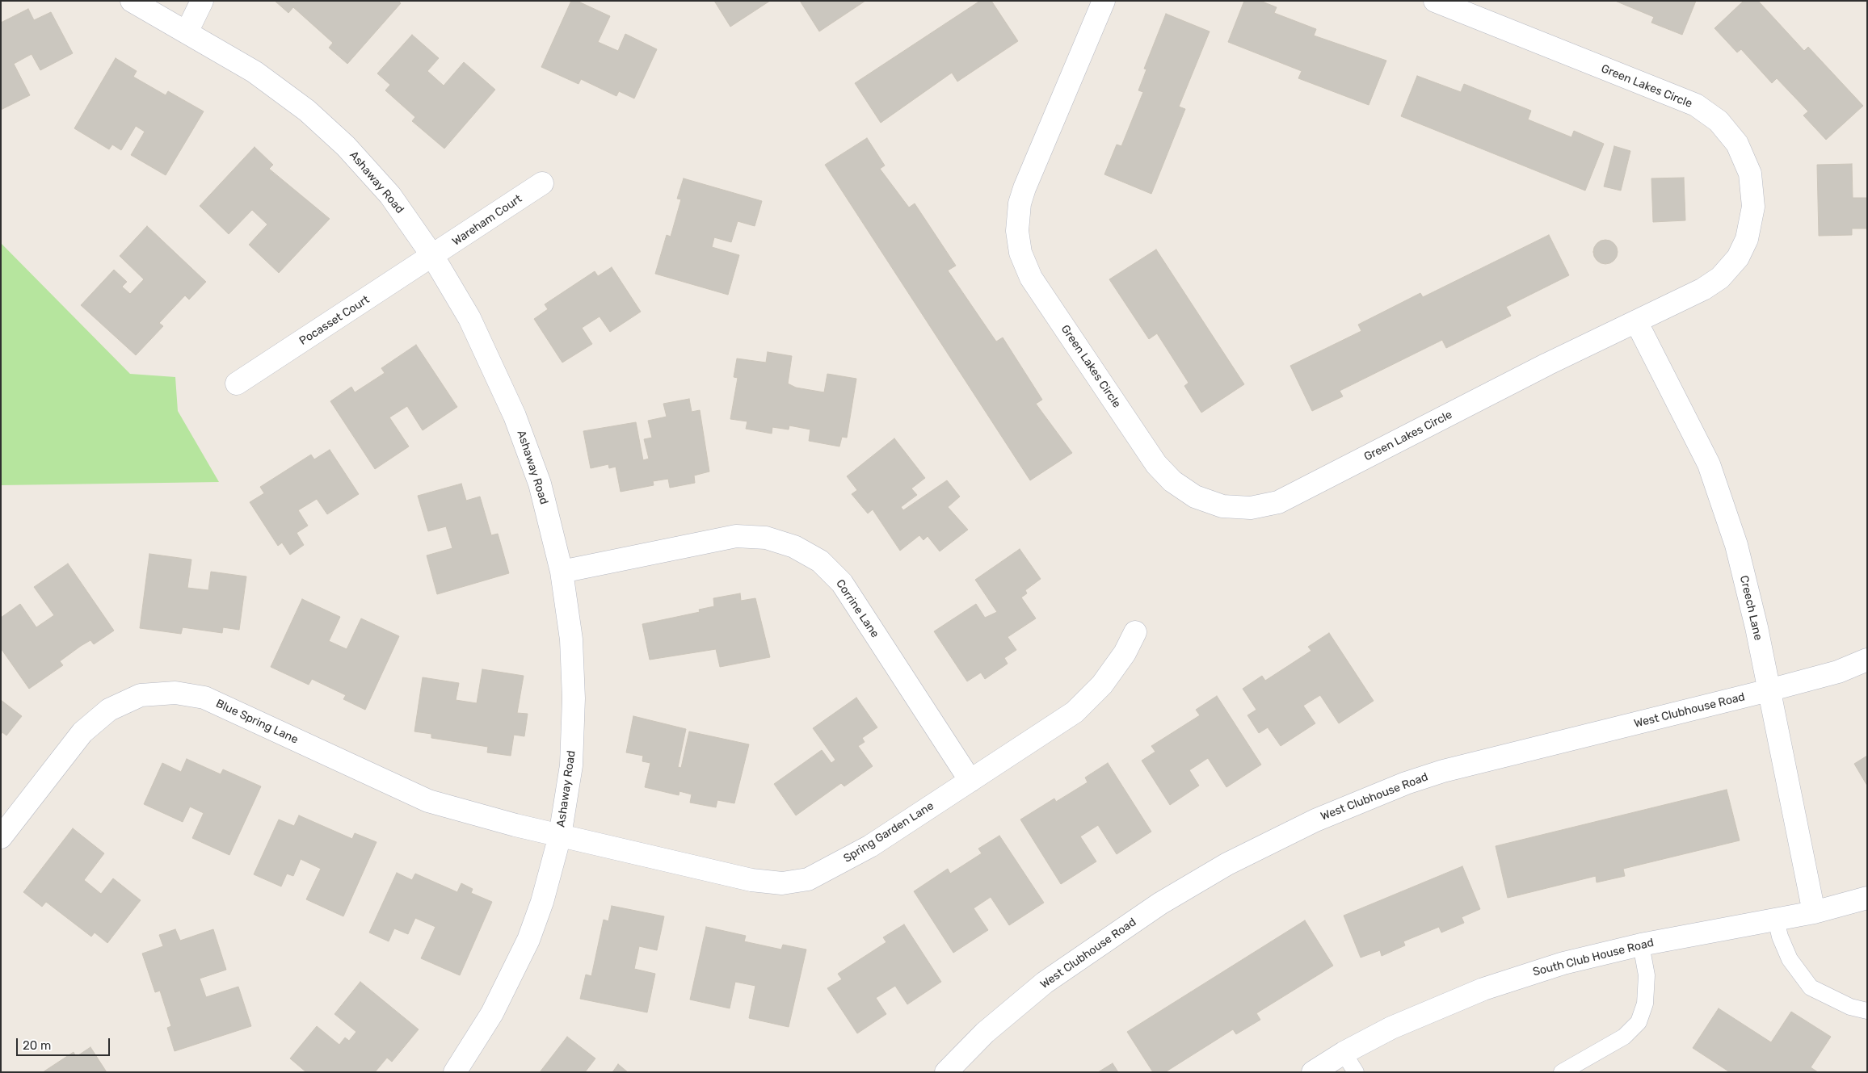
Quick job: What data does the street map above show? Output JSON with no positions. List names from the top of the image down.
{
  "streets": {
    "street": [
      "Green Lakes Circle",
      "Ashaway Road",
      "Wareham Court",
      "Pocasset Court",
      "Creech Lane",
      "Corrine Lane",
      "West Clubhouse Road",
      "Blue Spring Lane",
      "Spring Garden Lane",
      "South Club House Road"
    ]
  },
  "crossings": [
    ["Green Lakes Circle", "Creech Lane"],
    ["Ashaway Road", "Wareham Court"],
    ["Ashaway Road", "Pocasset Court"],
    ["Ashaway Road", "Corrine Lane"],
    ["Ashaway Road", "Blue Spring Lane"],
    ["Ashaway Road", "Spring Garden Lane"],
    ["Wareham Court", "Pocasset Court"],
    ["Creech Lane", "West Clubhouse Road"],
    ["Creech Lane", "South Club House Road"],
    ["Corrine Lane", "Spring Garden Lane"],
    ["Blue Spring Lane", "Spring Garden Lane"]
  ],
  "scale_bar": "20 m"
}
